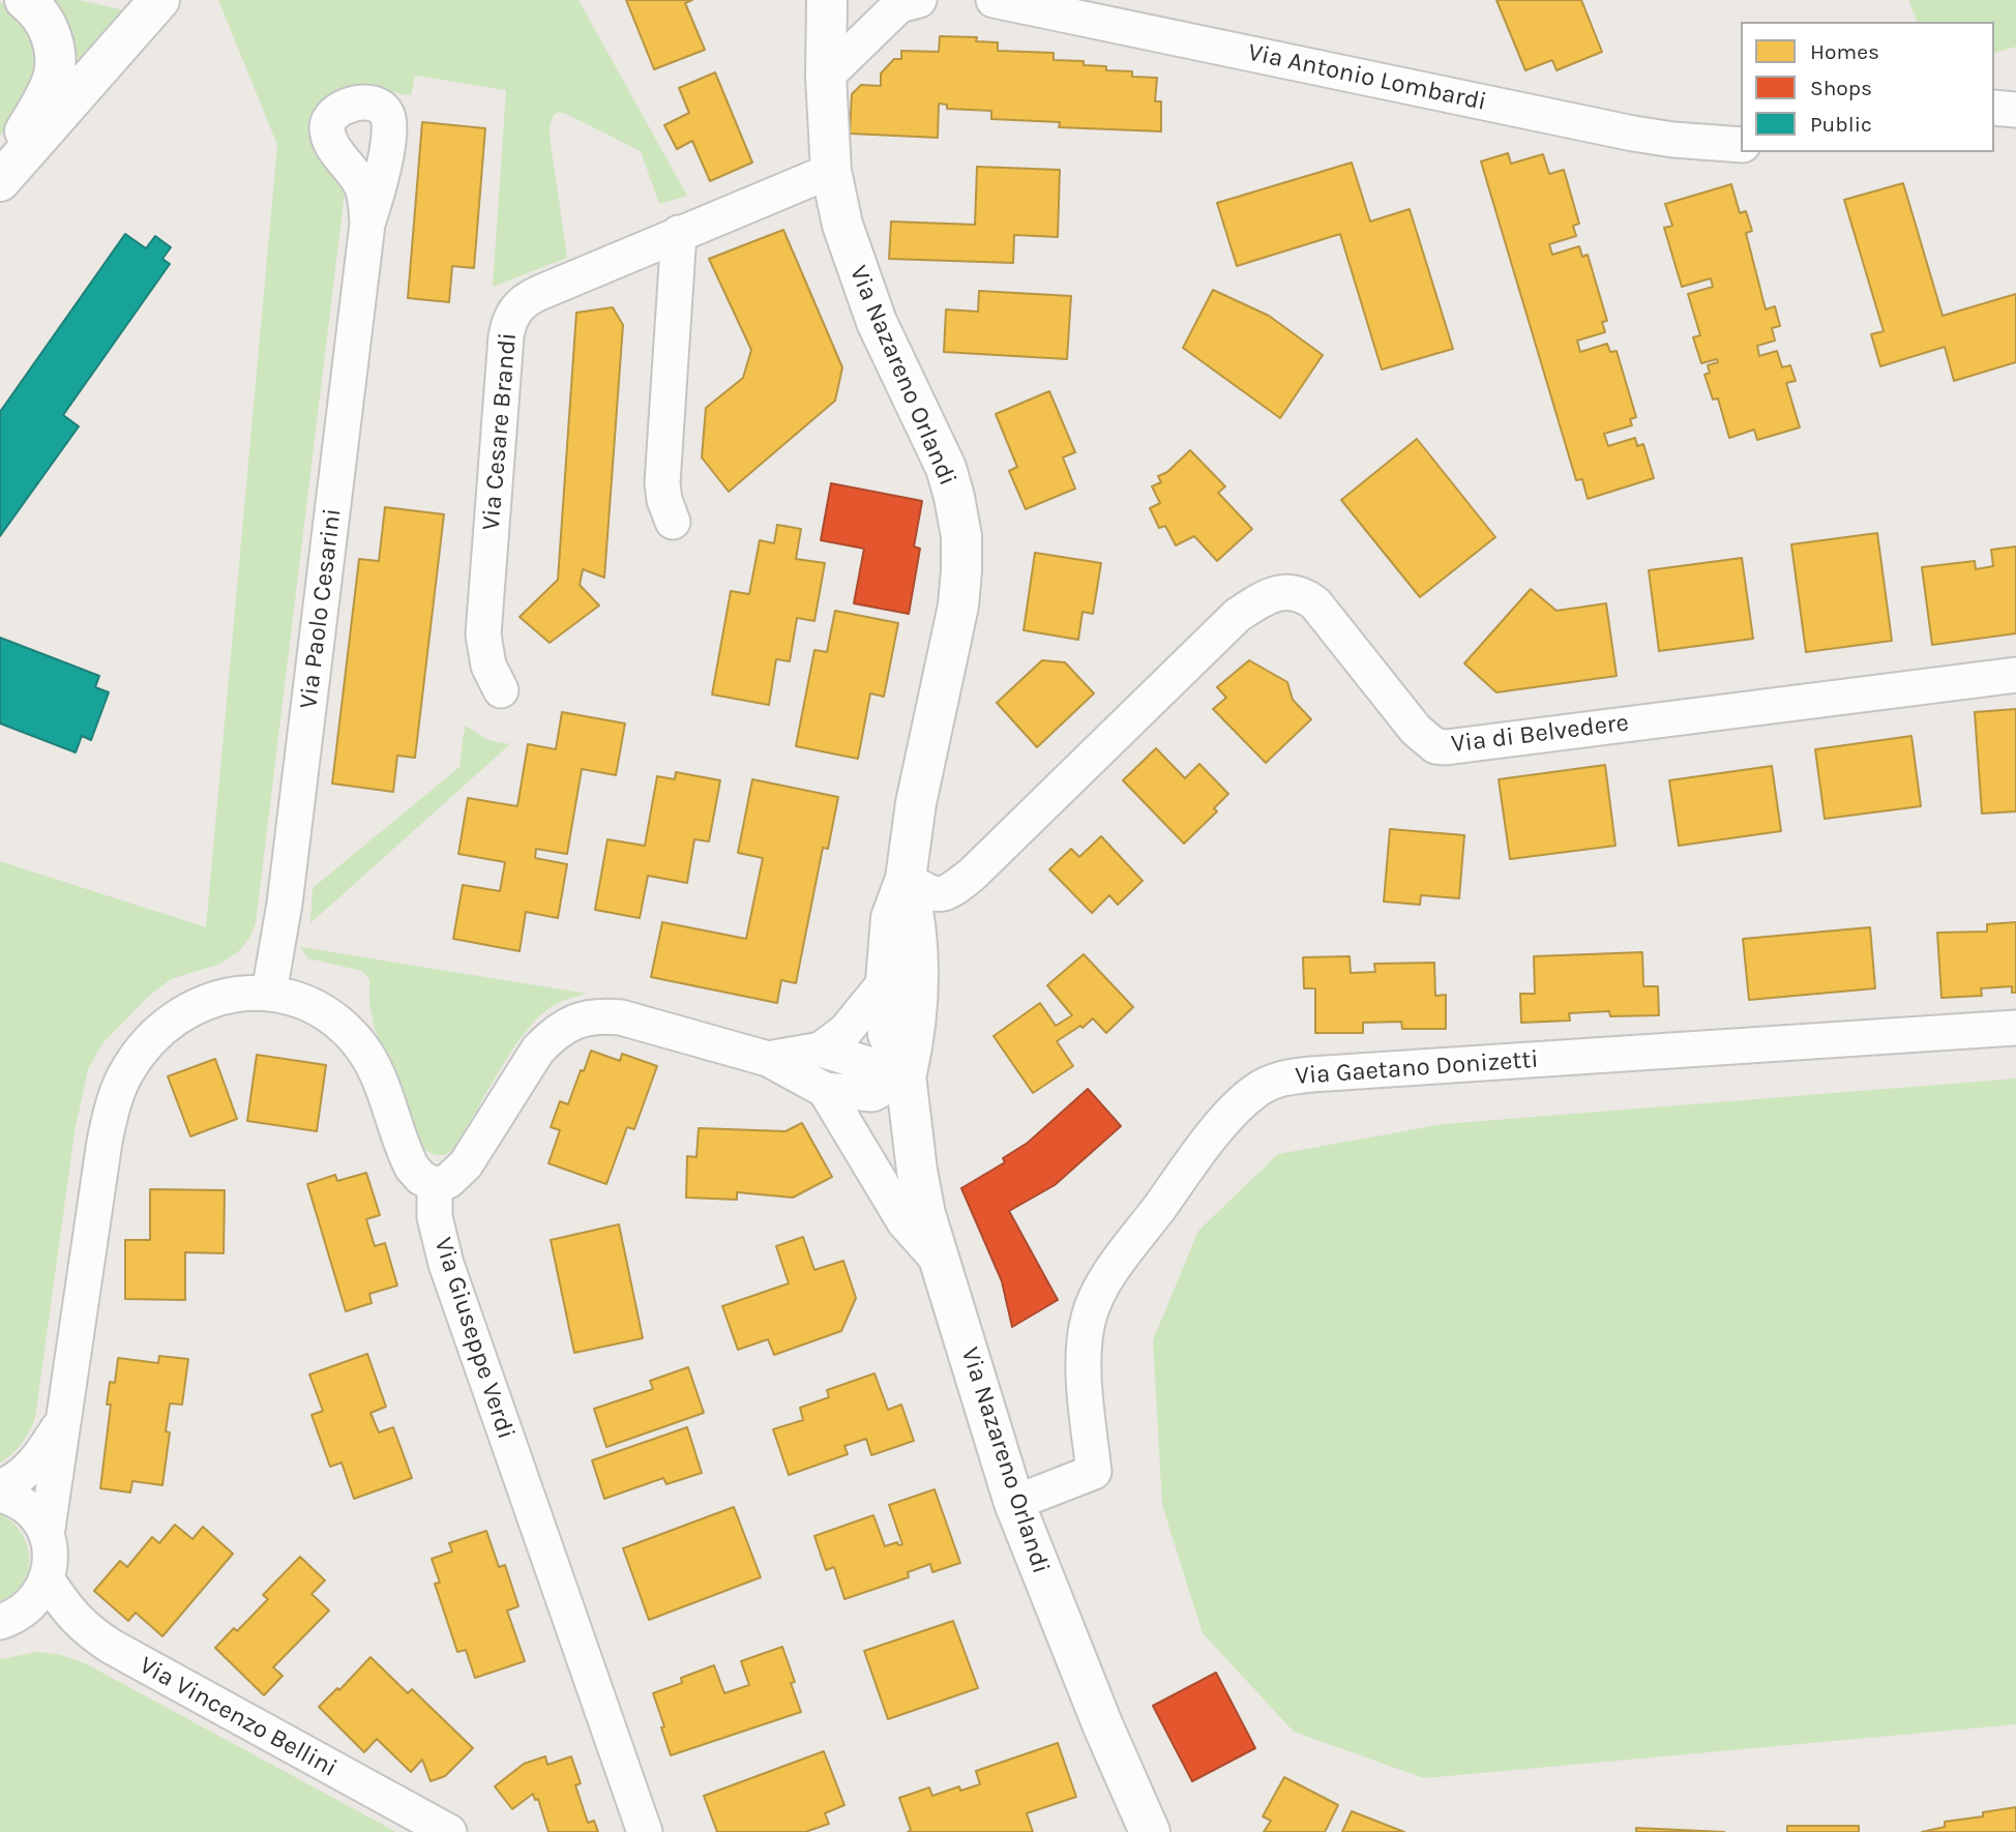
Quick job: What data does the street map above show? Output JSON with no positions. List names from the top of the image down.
{
  "streets": {
    "street": [
      "Via Antonio Lombardi",
      "Via Nazareno Orlandi",
      "Via Cesare Brandi",
      "Via Paolo Cesarini",
      "Via di Belvedere",
      "Via Gaetano Donizetti",
      "Via Giuseppe Verdi",
      "Via Vincenzo Bellini"
    ]
  },
  "crossings": [
    ["Via Nazareno Orlandi", "Via Cesare Brandi"],
    ["Via Nazareno Orlandi", "Via di Belvedere"],
    ["Via Nazareno Orlandi", "Via Gaetano Donizetti"]
  ],
  "legend": ["Homes", "Shops", "Public"]
}
